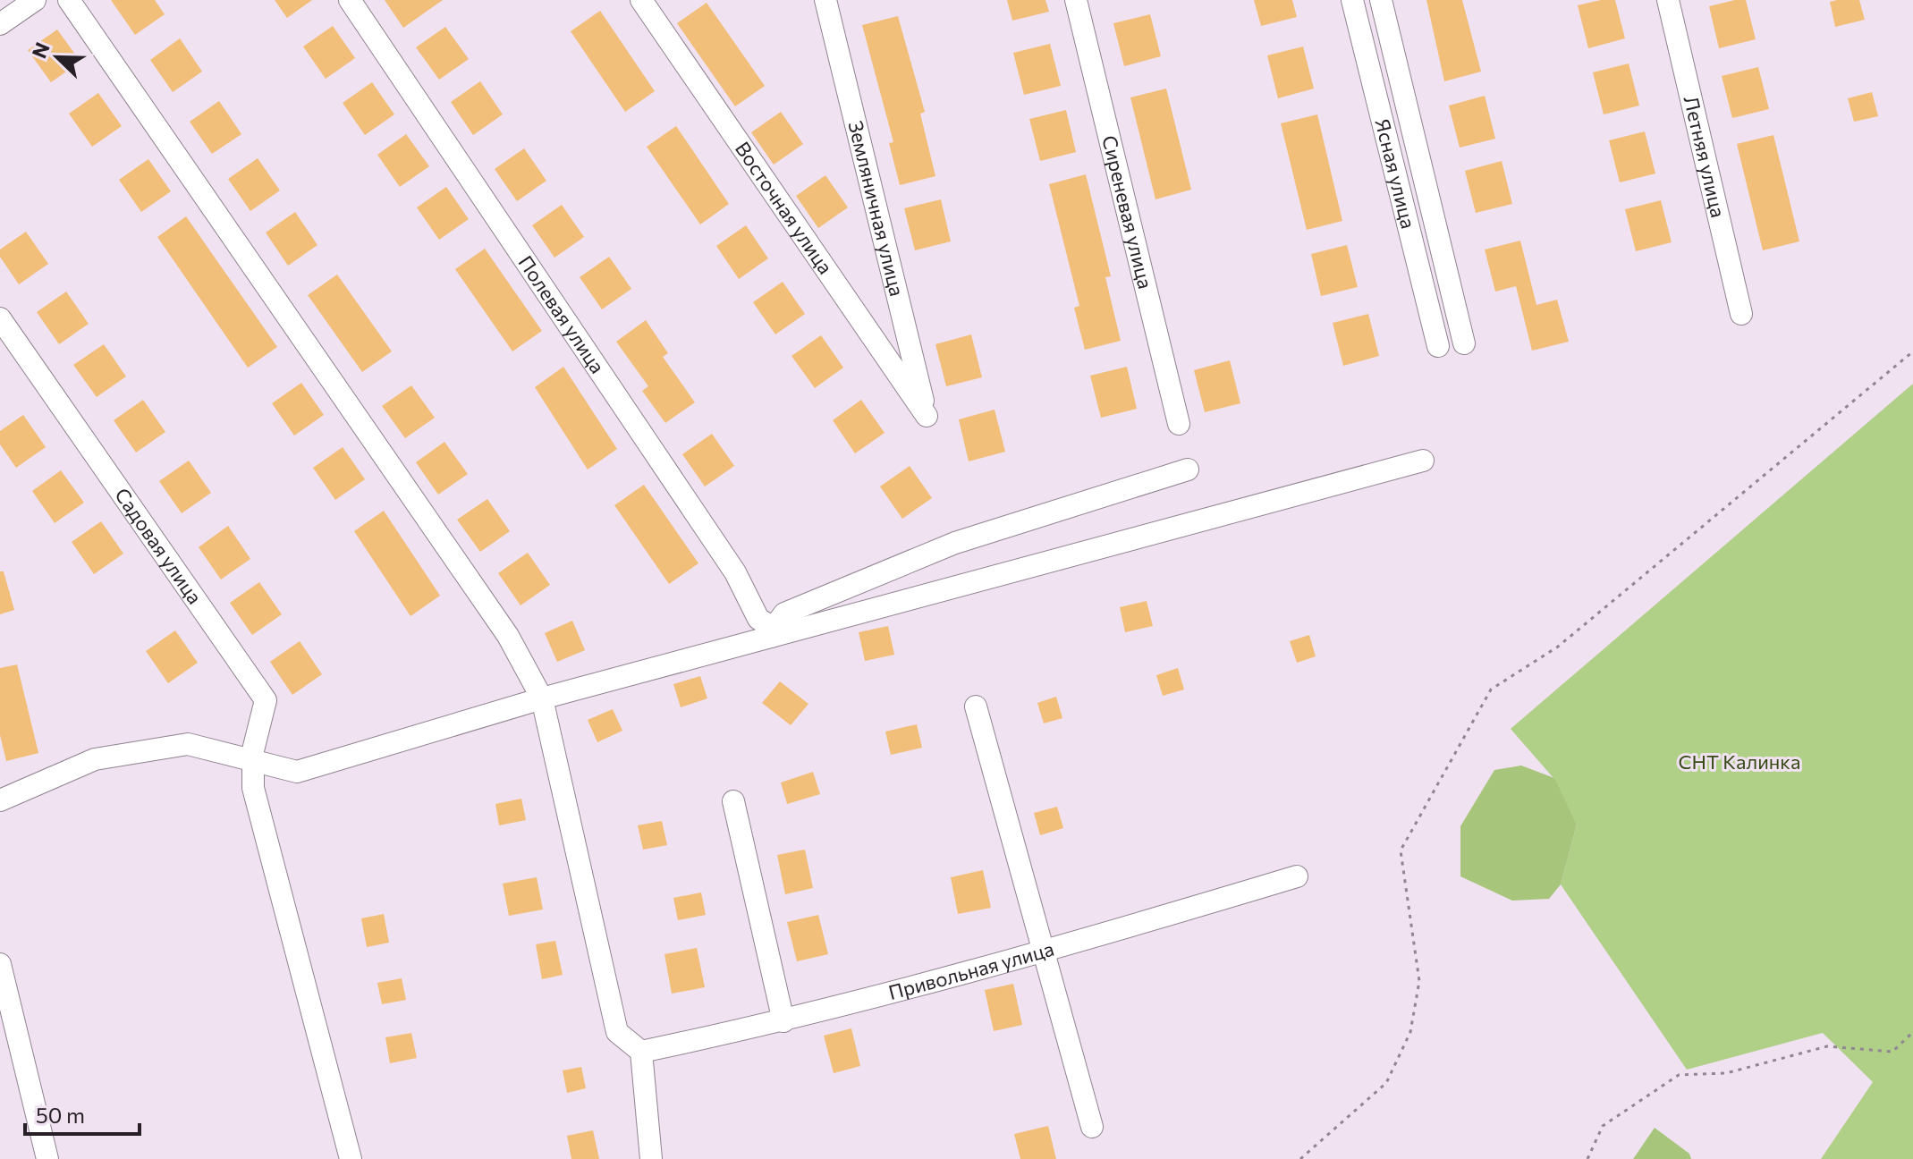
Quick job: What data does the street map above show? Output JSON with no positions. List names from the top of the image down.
{
  "streets": {
    "street": [
      "Летняя улица",
      "Ясная улица",
      "Восточная улица",
      "Земляничная улица",
      "Сиреневая улица",
      "Полевая улица",
      "Садовая улица",
      "Привольная улица"
    ]
  },
  "crossings": [
    ["Восточная улица", "Земляничная улица"]
  ],
  "parks": ["СНТ Калинка"],
  "scale_bar": "50 m",
  "north": "top left"
}
